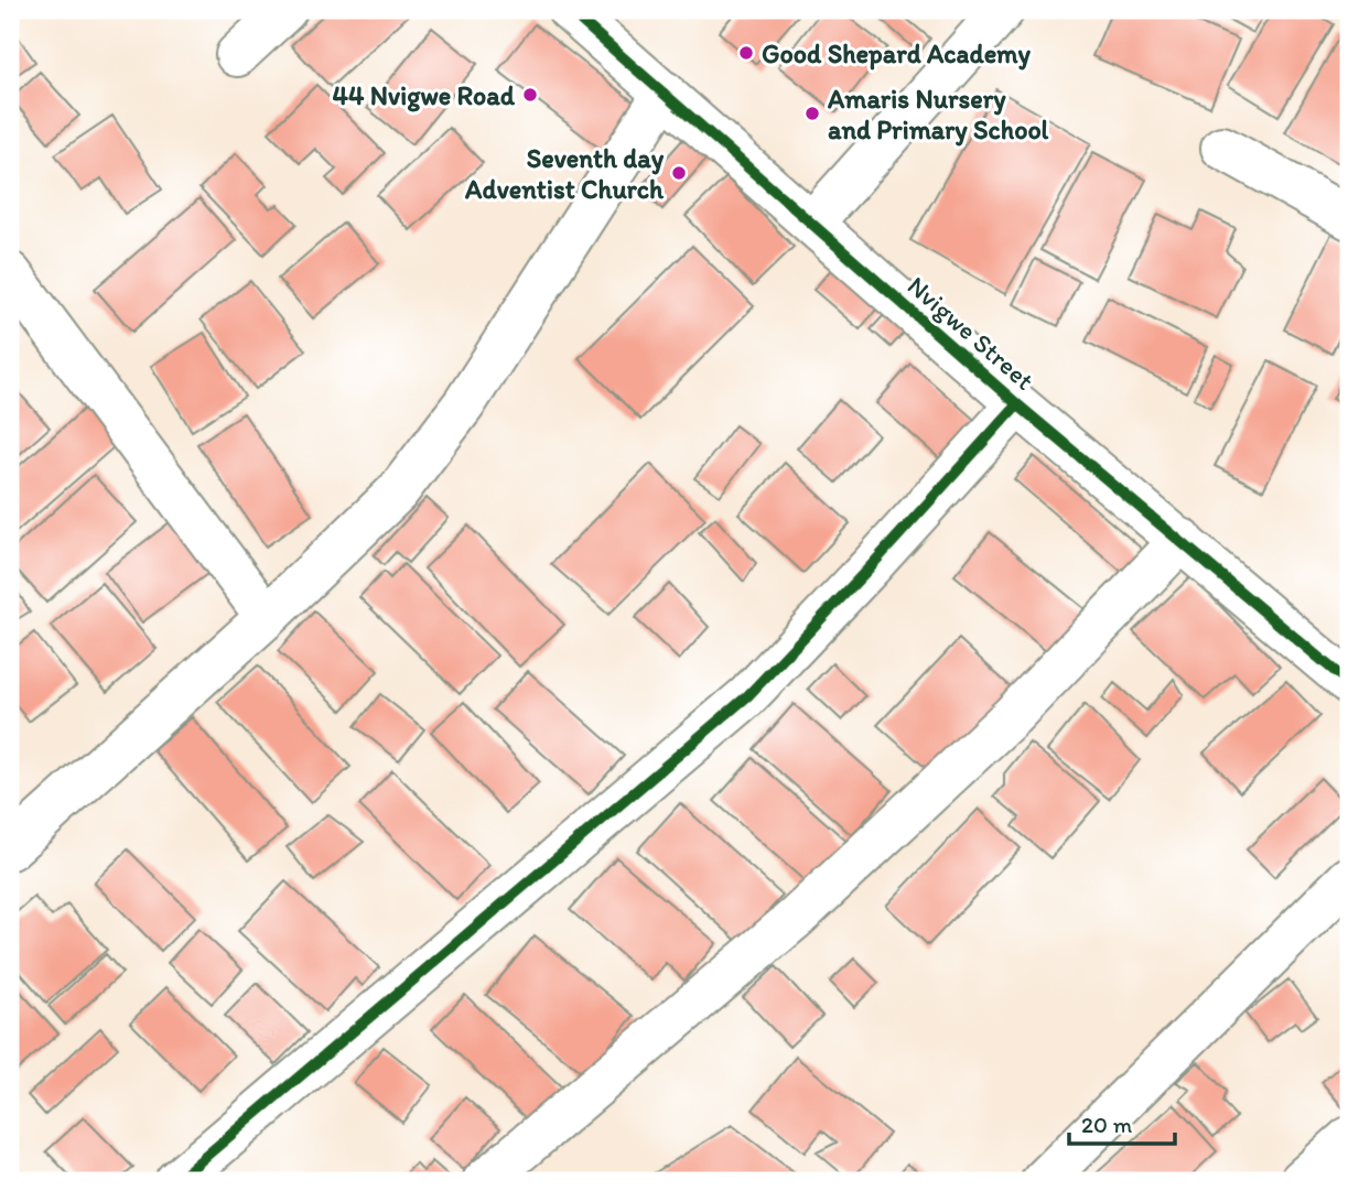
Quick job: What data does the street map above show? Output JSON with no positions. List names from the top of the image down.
{
  "streets": {
    "street": ["Nvigwe Street"]
  },
  "places": [
    "Good Shepard Academy",
    "44 Nvigwe Road",
    "Amaris Nursery and Primary School",
    "Seventh day Adventist Church"
  ],
  "scale_bar": "20 m"
}
